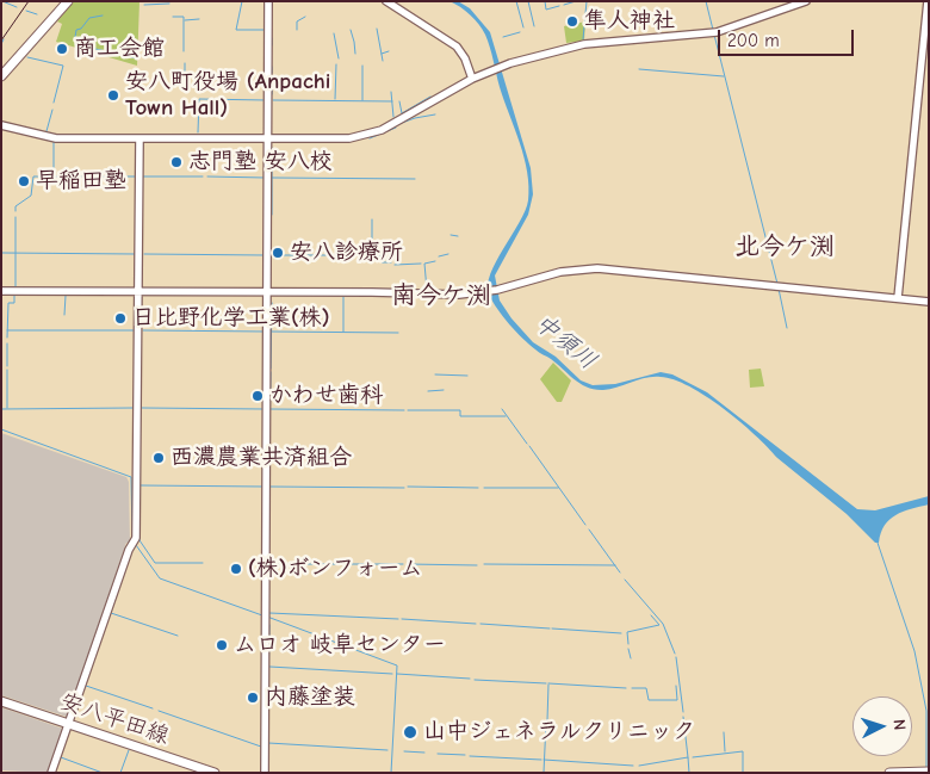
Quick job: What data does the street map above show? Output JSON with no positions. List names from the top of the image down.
{
  "streets": {
    "main road": ["安八平田線"]
  },
  "districts": ["北今ケ渕", "南今ケ渕"],
  "water": ["中須川"],
  "places": [
    "隼人神社",
    "商工会館",
    "安八町役場 (Anpachi Town Hall)",
    "志門塾 安八校",
    "早稲田塾",
    "安八診療所",
    "日比野化学工業(株)",
    "かわせ歯科",
    "西濃農業共済組合",
    "(株)ボンフォーム",
    "ムロオ 岐阜センター",
    "内藤塗装",
    "山中ジェネラルクリニック"
  ],
  "scale_bar": "200 m",
  "north": "right"
}
